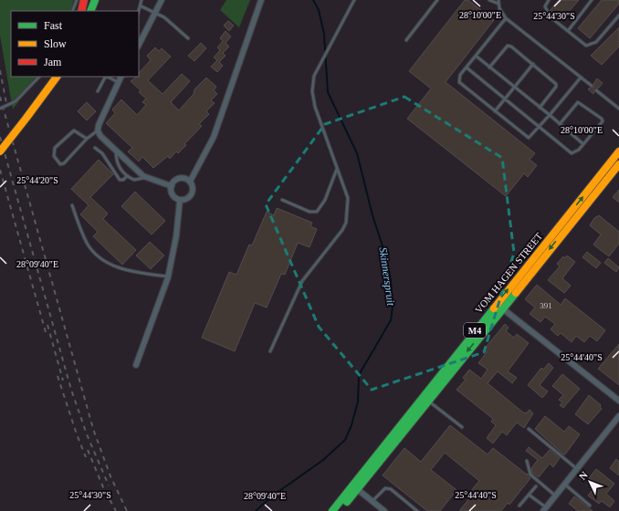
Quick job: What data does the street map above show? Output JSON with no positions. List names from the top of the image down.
{
  "streets": {
    "main road": ["VOM HAGEN STREET", "M4"]
  },
  "water": ["Skinnerspruit"],
  "house_numbers": ["391"],
  "legend": ["Fast", "Slow", "Jam"],
  "north": "top left",
  "coordinates": [
    "28°10'00\"E",
    "25°44'30\"S",
    "25°44'20\"S",
    "28°09'40\"E",
    "25°44'40\"S"
  ]
}
